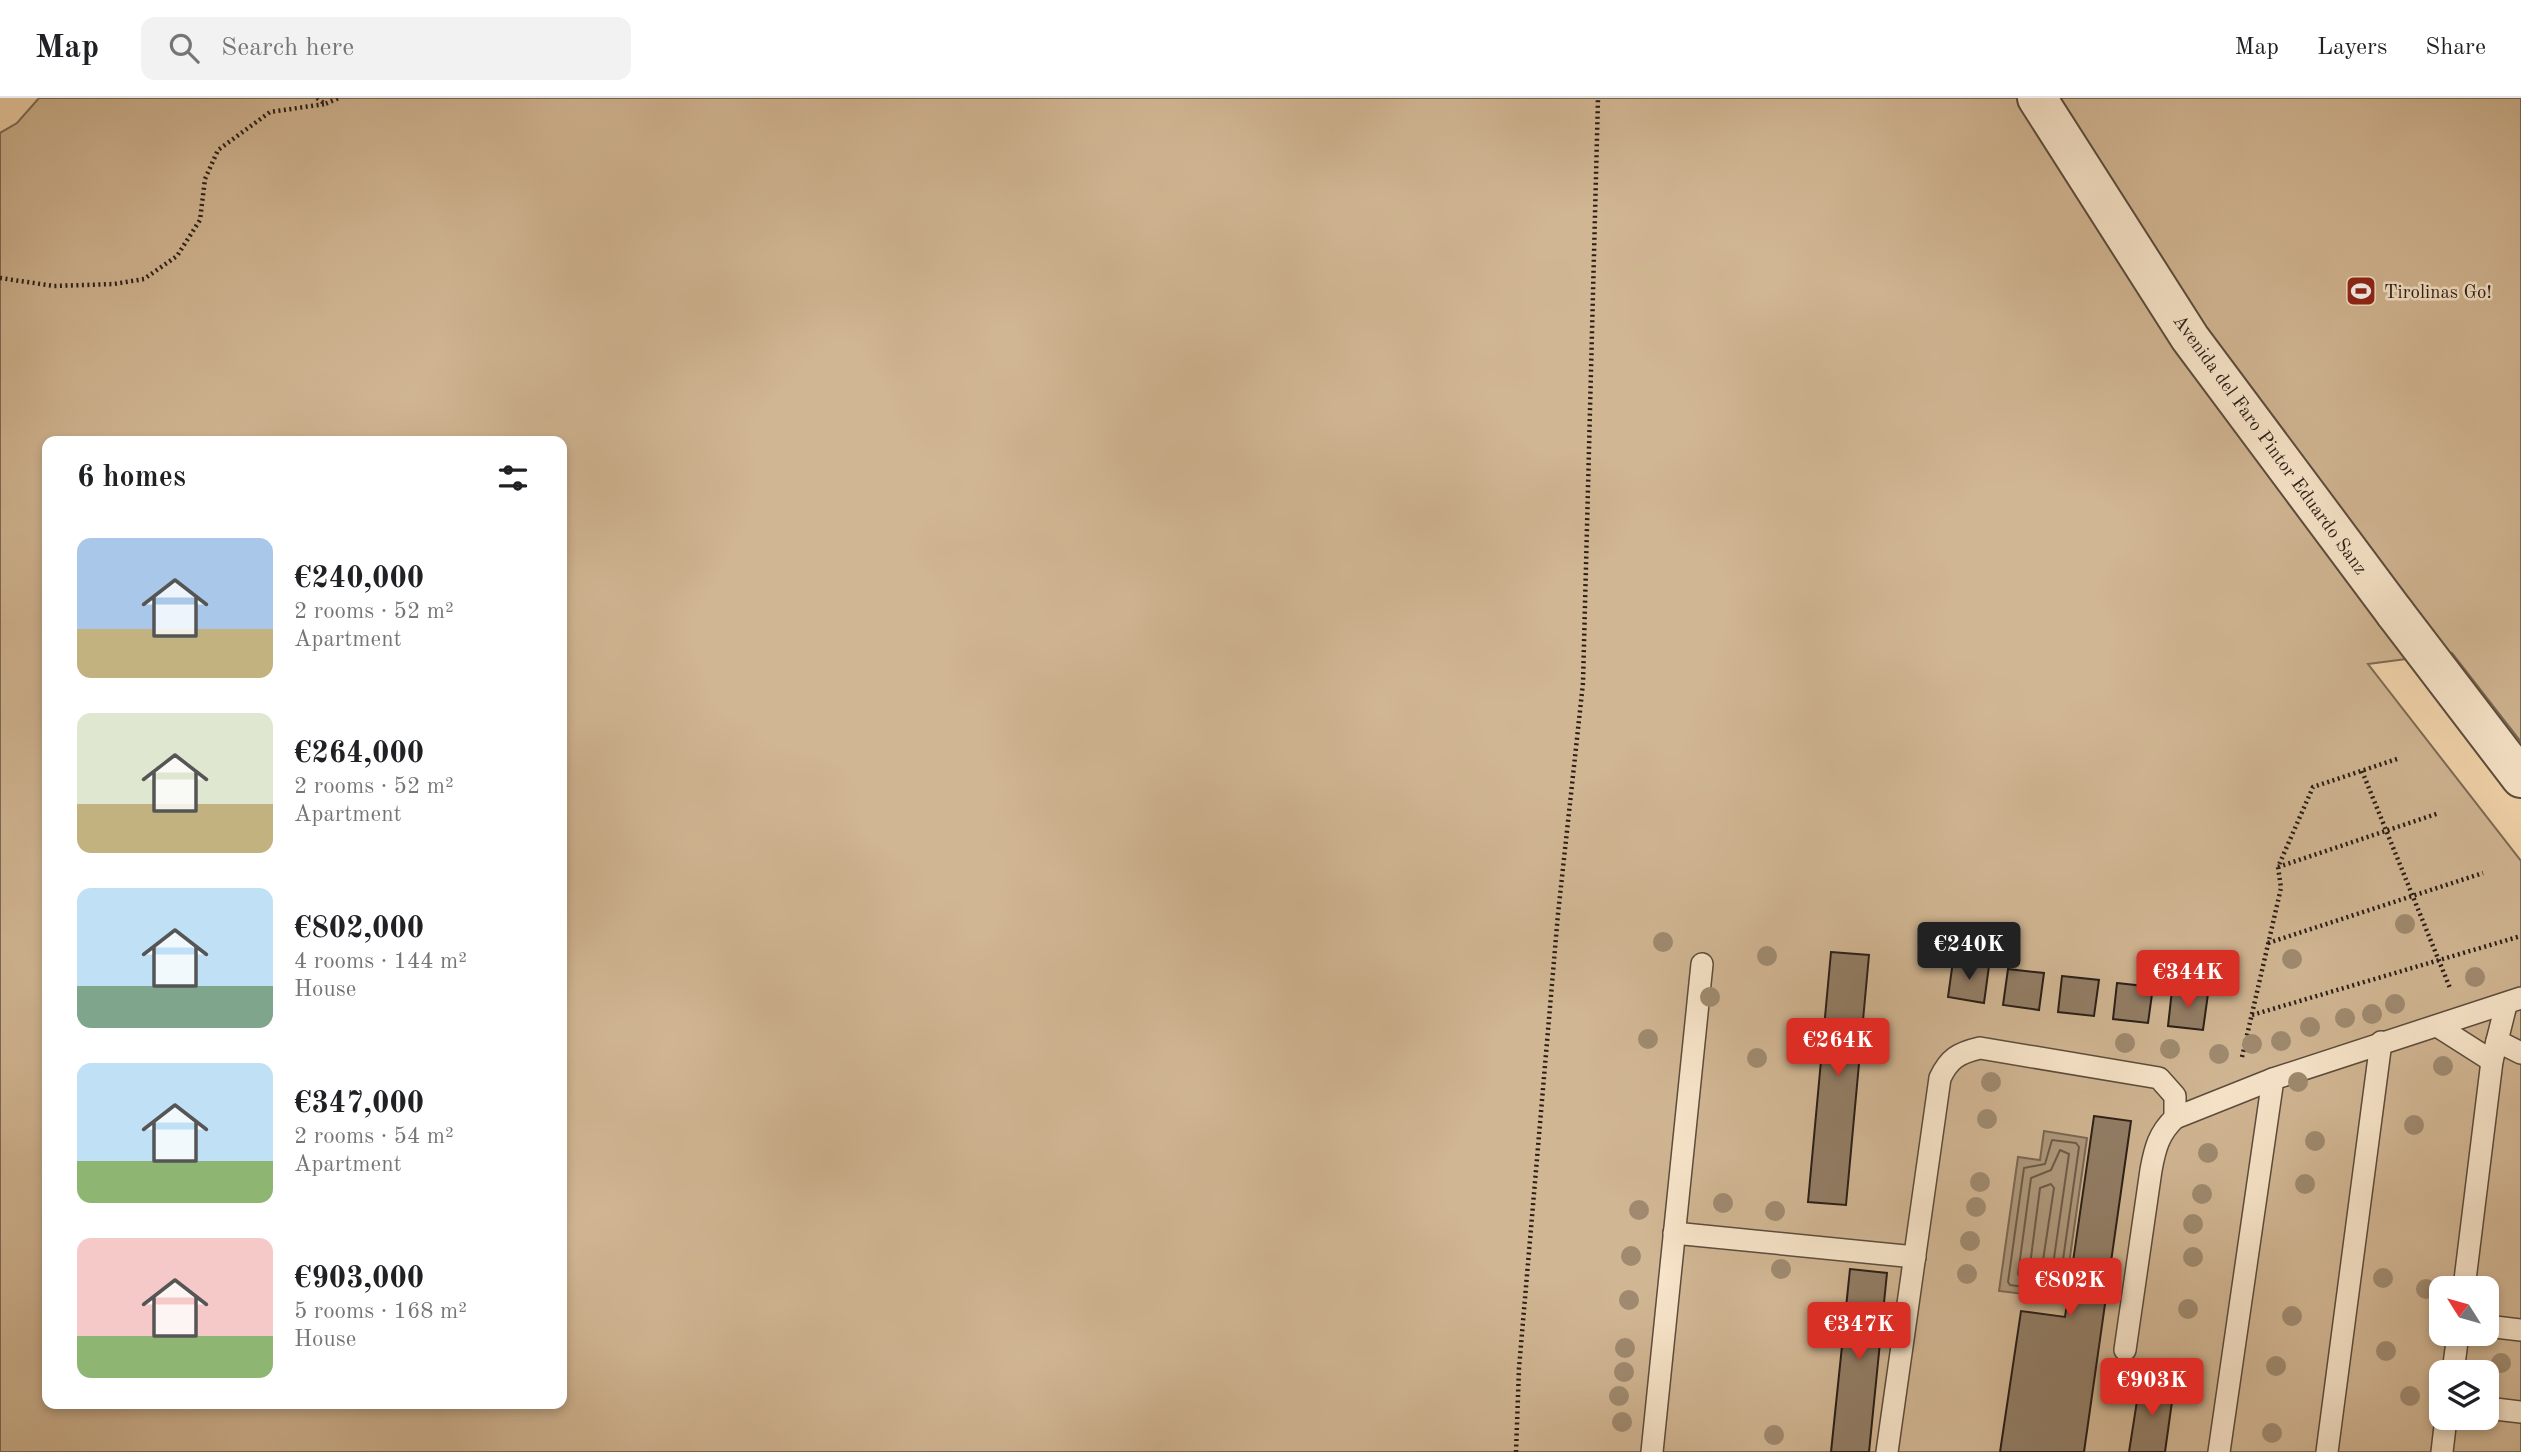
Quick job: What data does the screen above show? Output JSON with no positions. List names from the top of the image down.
{
  "streets": {
    "street": ["Avenida del Faro Pintor Eduardo Sanz"]
  },
  "places": {
    "sports": ["Tirolinas Go!"]
  },
  "north": "top left",
  "page": {
    "header": "Map",
    "search": "Search here",
    "nav": ["Map", "Layers", "Share"],
    "heading": "6 homes",
    "list": [
      {
        "name": "€240,000",
        "note": "2 rooms · 52 m² · Apartment"
      },
      {
        "name": "€264,000",
        "note": "2 rooms · 52 m² · Apartment"
      },
      {
        "name": "€802,000",
        "note": "4 rooms · 144 m² · House"
      },
      {
        "name": "€347,000",
        "note": "2 rooms · 54 m² · Apartment"
      },
      {
        "name": "€903,000",
        "note": "5 rooms · 168 m² · House"
      }
    ],
    "price": [
      "€240K",
      "€344K",
      "€264K",
      "€802K",
      "€347K",
      "€903K"
    ]
  }
}
